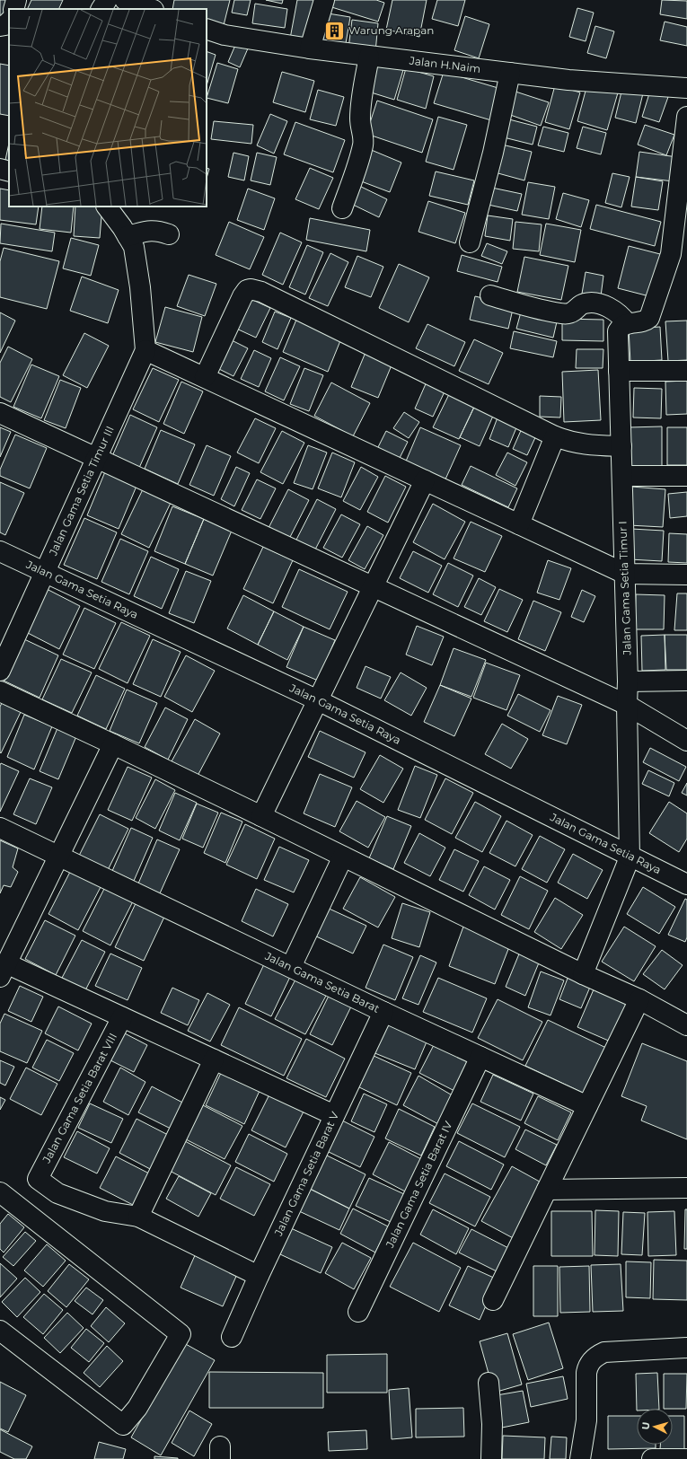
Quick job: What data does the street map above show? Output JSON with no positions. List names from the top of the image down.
{
  "streets": {
    "street": [
      "Jalan H.Naim",
      "Jalan Gama Setia Timur III",
      "Jalan Gama Setia Timur I",
      "Jalan Gama Setia Raya",
      "Jalan Gama Setia Barat",
      "Jalan Gama Setia Barat VIII",
      "Jalan Gama Setia Barat V",
      "Jalan Gama Setia Barat IV"
    ]
  },
  "crossings": [
    ["Jalan Gama Setia Timur III", "Jalan Gama Setia Raya"],
    ["Jalan Gama Setia Timur I", "Jalan Gama Setia Raya"],
    ["Jalan Gama Setia Barat", "Jalan Gama Setia Barat V"],
    ["Jalan Gama Setia Barat", "Jalan Gama Setia Barat IV"]
  ],
  "places": {
    "building": ["Warung Arapan"]
  },
  "north": "left"
}
